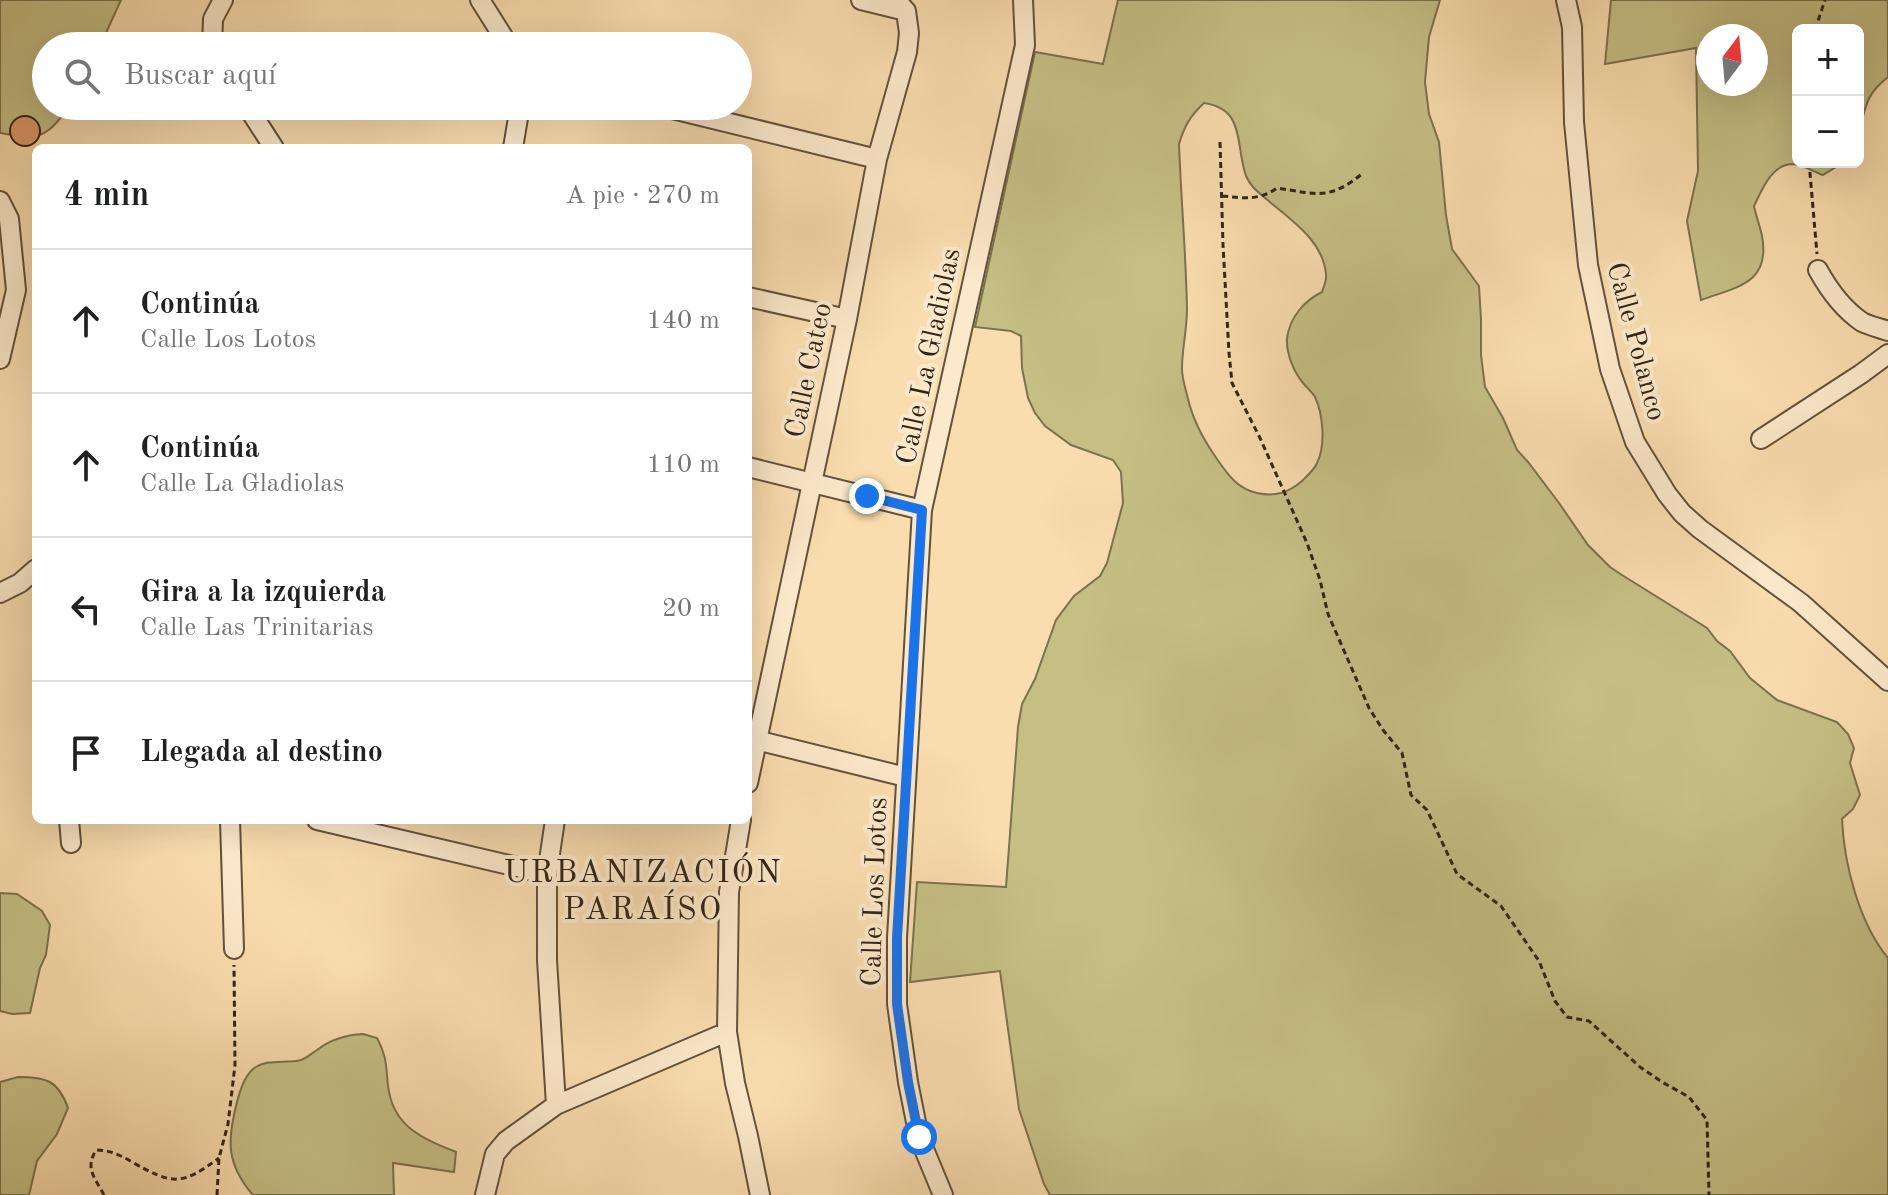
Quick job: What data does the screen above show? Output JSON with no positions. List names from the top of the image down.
{
  "streets": {
    "street": [
      "Calle Polanco",
      "Calle La Gladiolas",
      "Calle Cateo",
      "Calle Los Lotos"
    ]
  },
  "crossings": [
    ["Calle La Gladiolas", "Calle Los Lotos"]
  ],
  "districts": ["URBANIZACIÓN PARAÍSO"],
  "north": "top",
  "page": {
    "map_buttons": ["+", "−"],
    "search": "Buscar aquí",
    "heading": ["4 min", "A pie · 270 m"],
    "list": [
      ["Continúa", "Calle Los Lotos", "140 m"],
      ["Continúa", "Calle La Gladiolas", "110 m"],
      ["Gira a la izquierda", "Calle Las Trinitarias", "20 m"],
      "Llegada al destino"
    ]
  }
}
